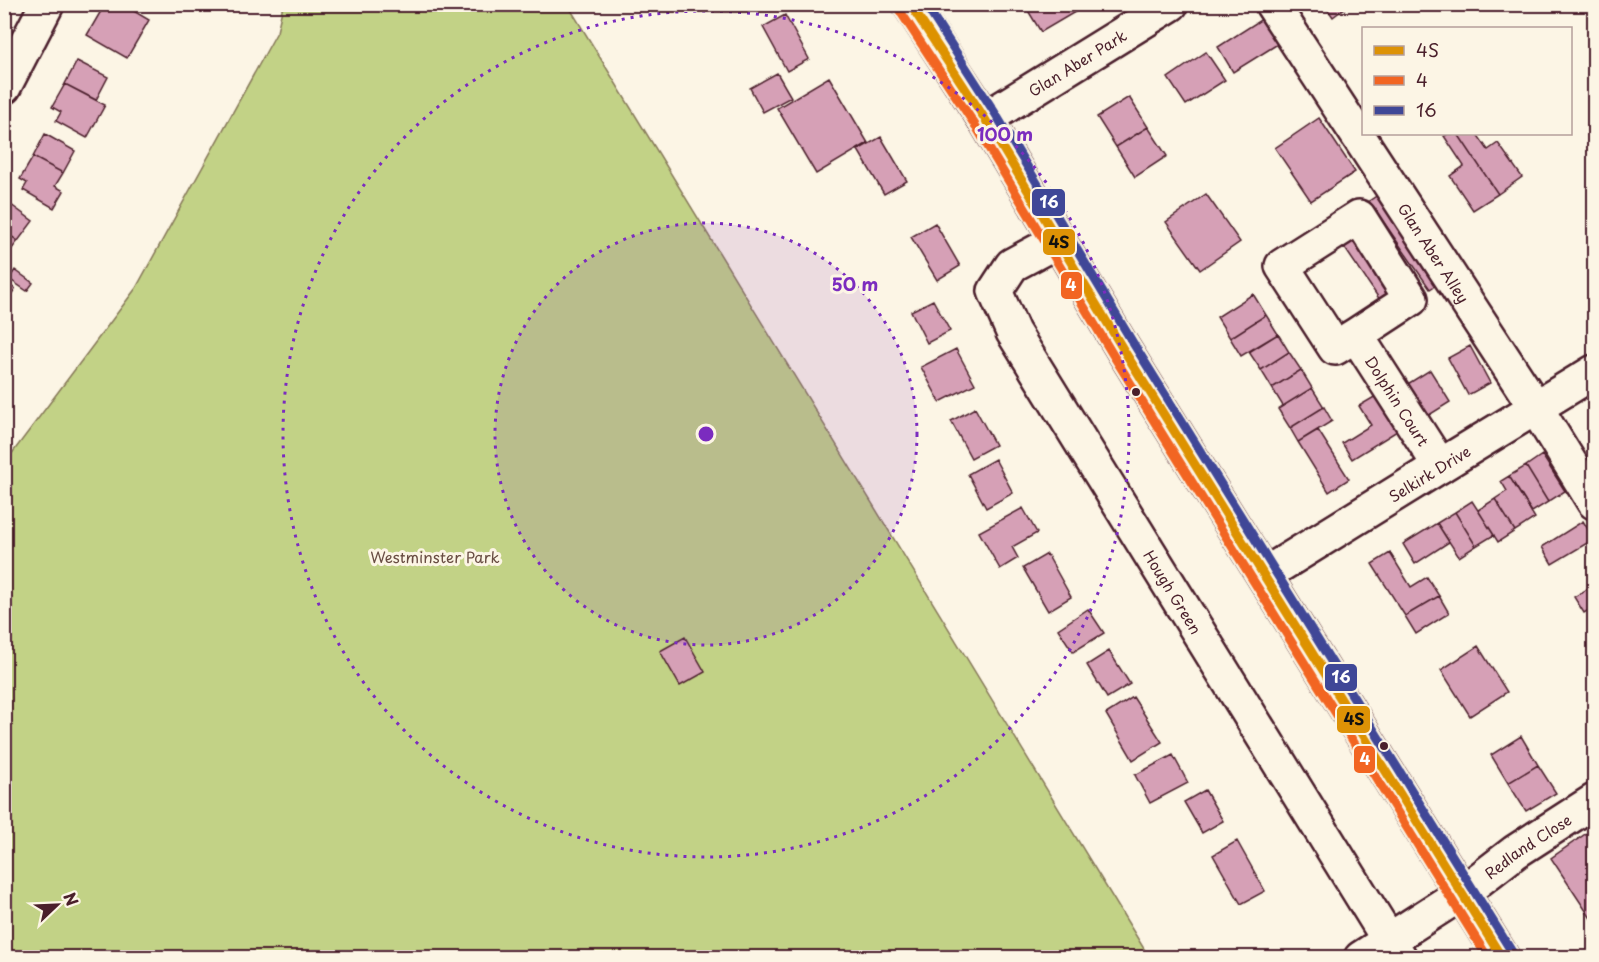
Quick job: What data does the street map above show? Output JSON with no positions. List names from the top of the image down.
{
  "streets": {
    "street": [
      "Glan Aber Park",
      "Glan Aber Alley",
      "Dolphin Court",
      "Selkirk Drive",
      "Hough Green",
      "Redland Close"
    ]
  },
  "crossings": [
    ["Glan Aber Alley", "Selkirk Drive"],
    ["Dolphin Court", "Selkirk Drive"],
    ["Hough Green", "Redland Close"]
  ],
  "parks": ["Westminster Park"],
  "lines": ["transit line 4S", "transit line 16", "transit line 4"],
  "legend": ["4S", "4", "16"],
  "north": "top right",
  "rings": ["100 m", "50 m"]
}
